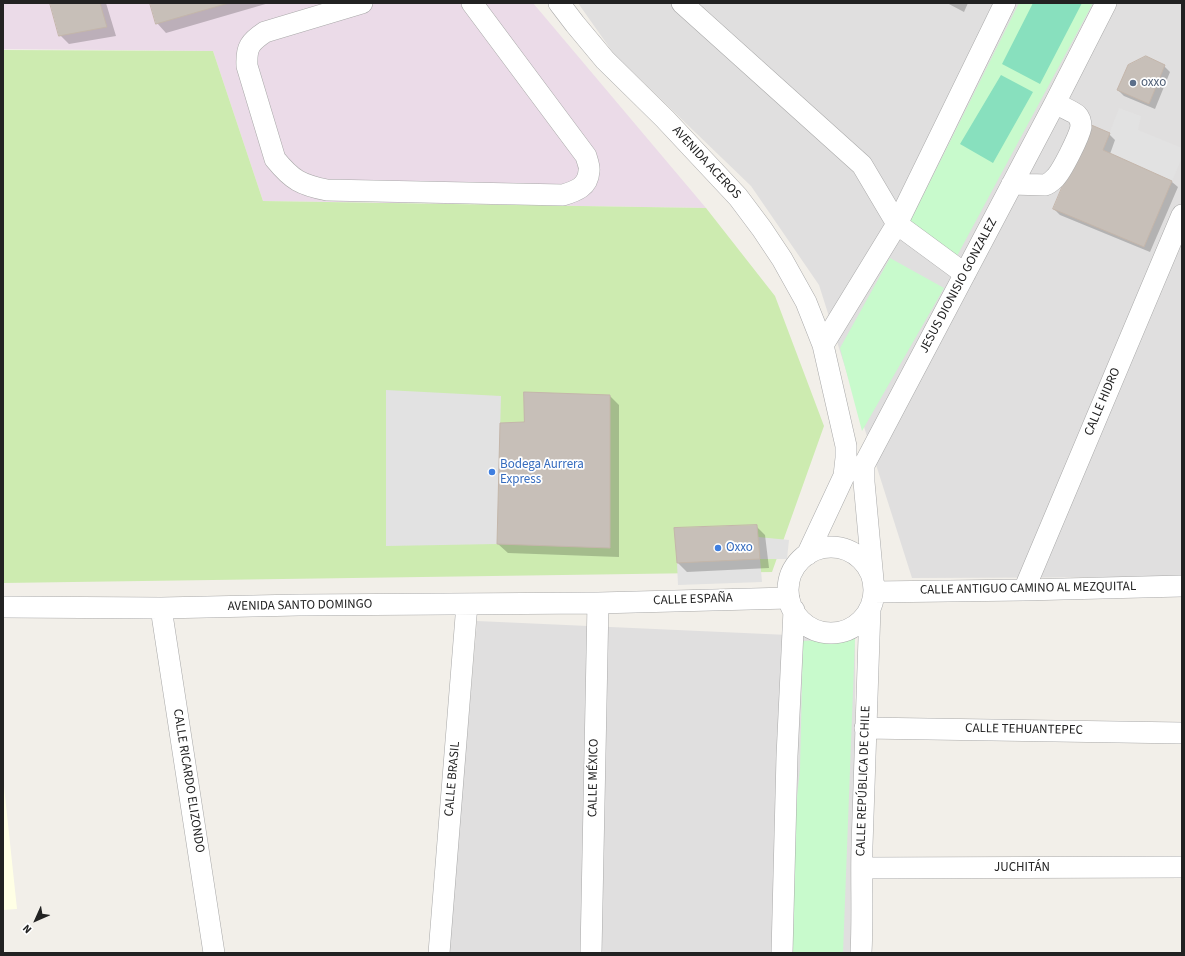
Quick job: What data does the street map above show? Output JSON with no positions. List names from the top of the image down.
{
  "streets": {
    "street": [
      "AVENIDA ACEROS",
      "JESUS DIONISIO GONZALEZ",
      "CALLE HIDRO",
      "CALLE ANTIGUO CAMINO AL MEZQUITAL",
      "CALLE ESPAÑA",
      "AVENIDA SANTO DOMINGO",
      "CALLE TEHUANTEPEC",
      "CALLE MÉXICO",
      "CALLE BRASIL",
      "CALLE RICARDO ELIZONDO",
      "CALLE REPÚBLICA DE CHILE",
      "JUCHITÁN"
    ]
  },
  "crossings": [
    ["AVENIDA ACEROS", "JESUS DIONISIO GONZALEZ"],
    ["JESUS DIONISIO GONZALEZ", "CALLE ANTIGUO CAMINO AL MEZQUITAL"],
    ["JESUS DIONISIO GONZALEZ", "CALLE ESPAÑA"],
    ["JESUS DIONISIO GONZALEZ", "CALLE REPÚBLICA DE CHILE"],
    ["CALLE HIDRO", "CALLE ANTIGUO CAMINO AL MEZQUITAL"],
    ["CALLE ANTIGUO CAMINO AL MEZQUITAL", "CALLE ESPAÑA"],
    ["CALLE ANTIGUO CAMINO AL MEZQUITAL", "CALLE REPÚBLICA DE CHILE"],
    ["CALLE ESPAÑA", "AVENIDA SANTO DOMINGO"],
    ["CALLE ESPAÑA", "CALLE MÉXICO"],
    ["CALLE ESPAÑA", "CALLE REPÚBLICA DE CHILE"],
    ["AVENIDA SANTO DOMINGO", "CALLE MÉXICO"],
    ["AVENIDA SANTO DOMINGO", "CALLE BRASIL"],
    ["AVENIDA SANTO DOMINGO", "CALLE RICARDO ELIZONDO"],
    ["CALLE TEHUANTEPEC", "CALLE REPÚBLICA DE CHILE"],
    ["CALLE REPÚBLICA DE CHILE", "JUCHITÁN"]
  ],
  "places": ["oxxo", "Bodega Aurrera Express", "Oxxo"],
  "north": "bottom left"
}
